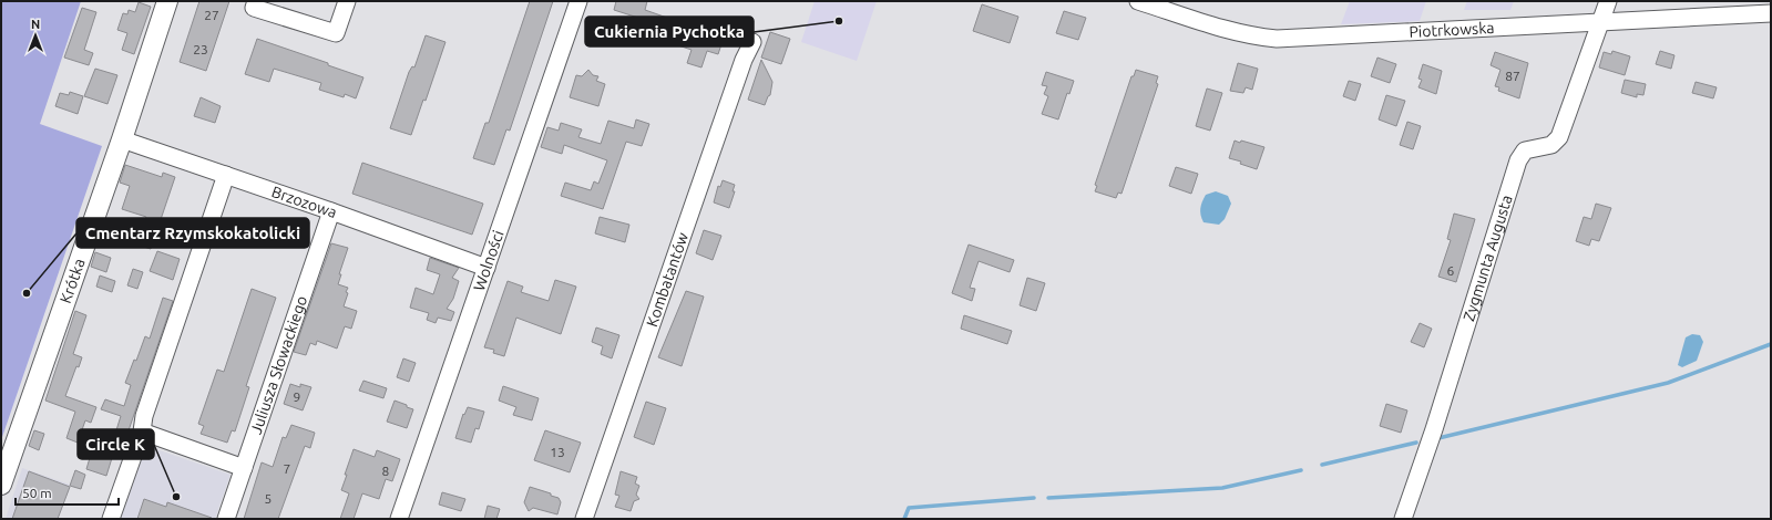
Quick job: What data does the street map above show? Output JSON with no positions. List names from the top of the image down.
{
  "streets": {
    "street": [
      "Piotrkowska",
      "Brzozowa",
      "Zygmunta Augusta",
      "Wolności",
      "Kombatantów",
      "Krótka",
      "Juliusza Słowackiego"
    ]
  },
  "crossings": [
    ["Piotrkowska", "Zygmunta Augusta"],
    ["Brzozowa", "Wolności"],
    ["Brzozowa", "Krótka"],
    ["Brzozowa", "Juliusza Słowackiego"]
  ],
  "places": ["Cukiernia Pychotka", "Cmentarz Rzymskokatolicki", "Circle K"],
  "house_numbers": [
    "27",
    "23",
    "87",
    "6",
    "9",
    "13",
    "7",
    "8",
    "5"
  ],
  "scale_bar": "50 m",
  "north": "top"
}
